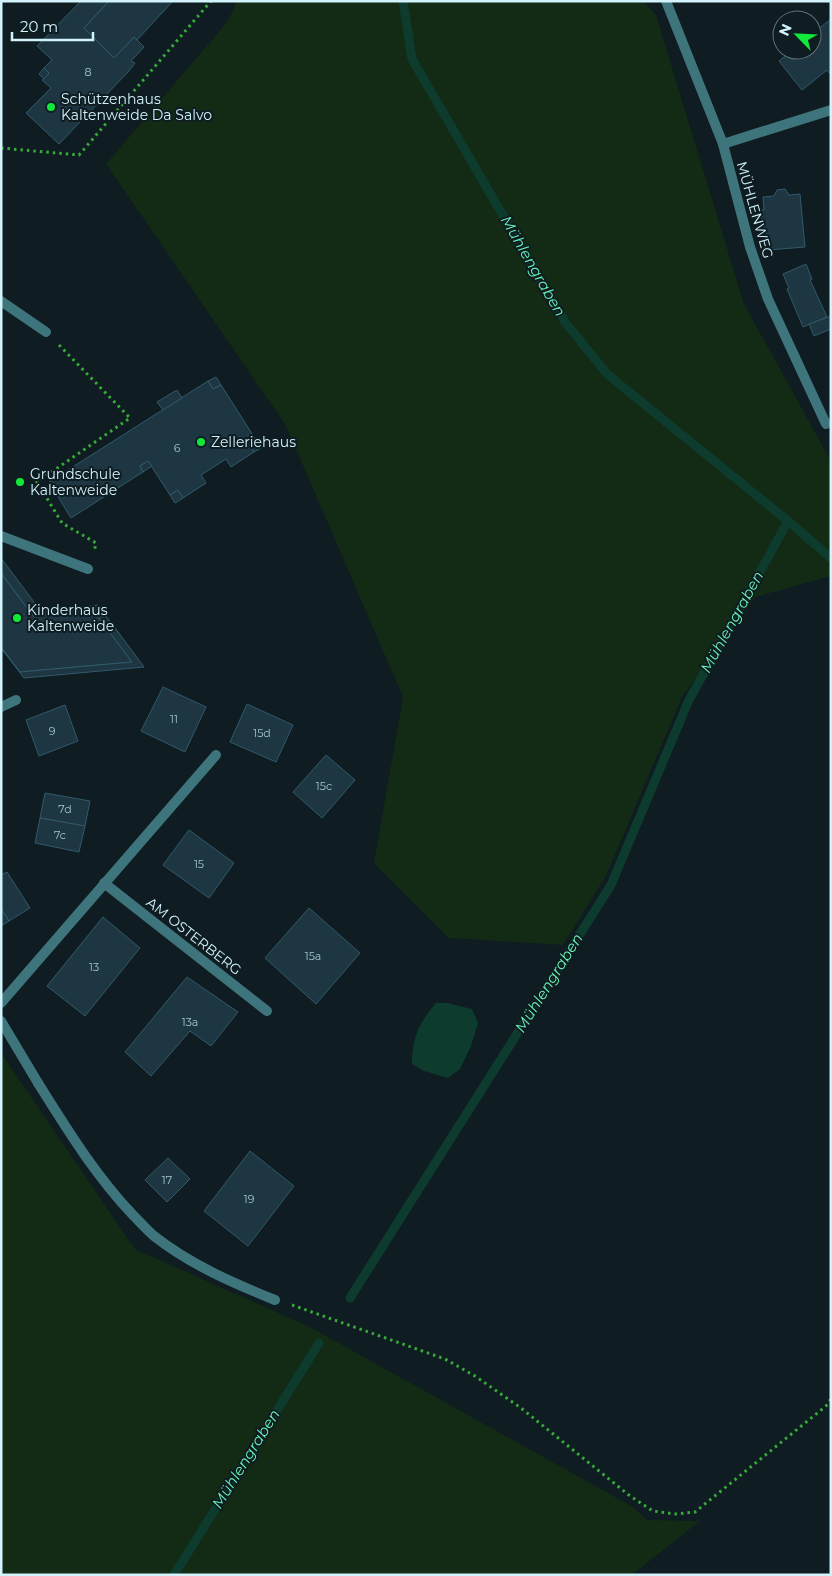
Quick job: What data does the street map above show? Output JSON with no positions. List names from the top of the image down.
{
  "streets": {
    "street": ["MÜHLENWEG", "AM OSTERBERG"]
  },
  "water": ["Mühlengraben"],
  "places": [
    "Schützenhaus Kaltenweide Da Salvo",
    "Zelleriehaus",
    "Grundschule Kaltenweide",
    "Kinderhaus Kaltenweide"
  ],
  "house_numbers": [
    "8",
    "6",
    "11",
    "9",
    "15d",
    "15c",
    "7d",
    "7c",
    "15",
    "15a",
    "13",
    "13a",
    "17",
    "19"
  ],
  "scale_bar": "20 m",
  "north": "top left"
}
